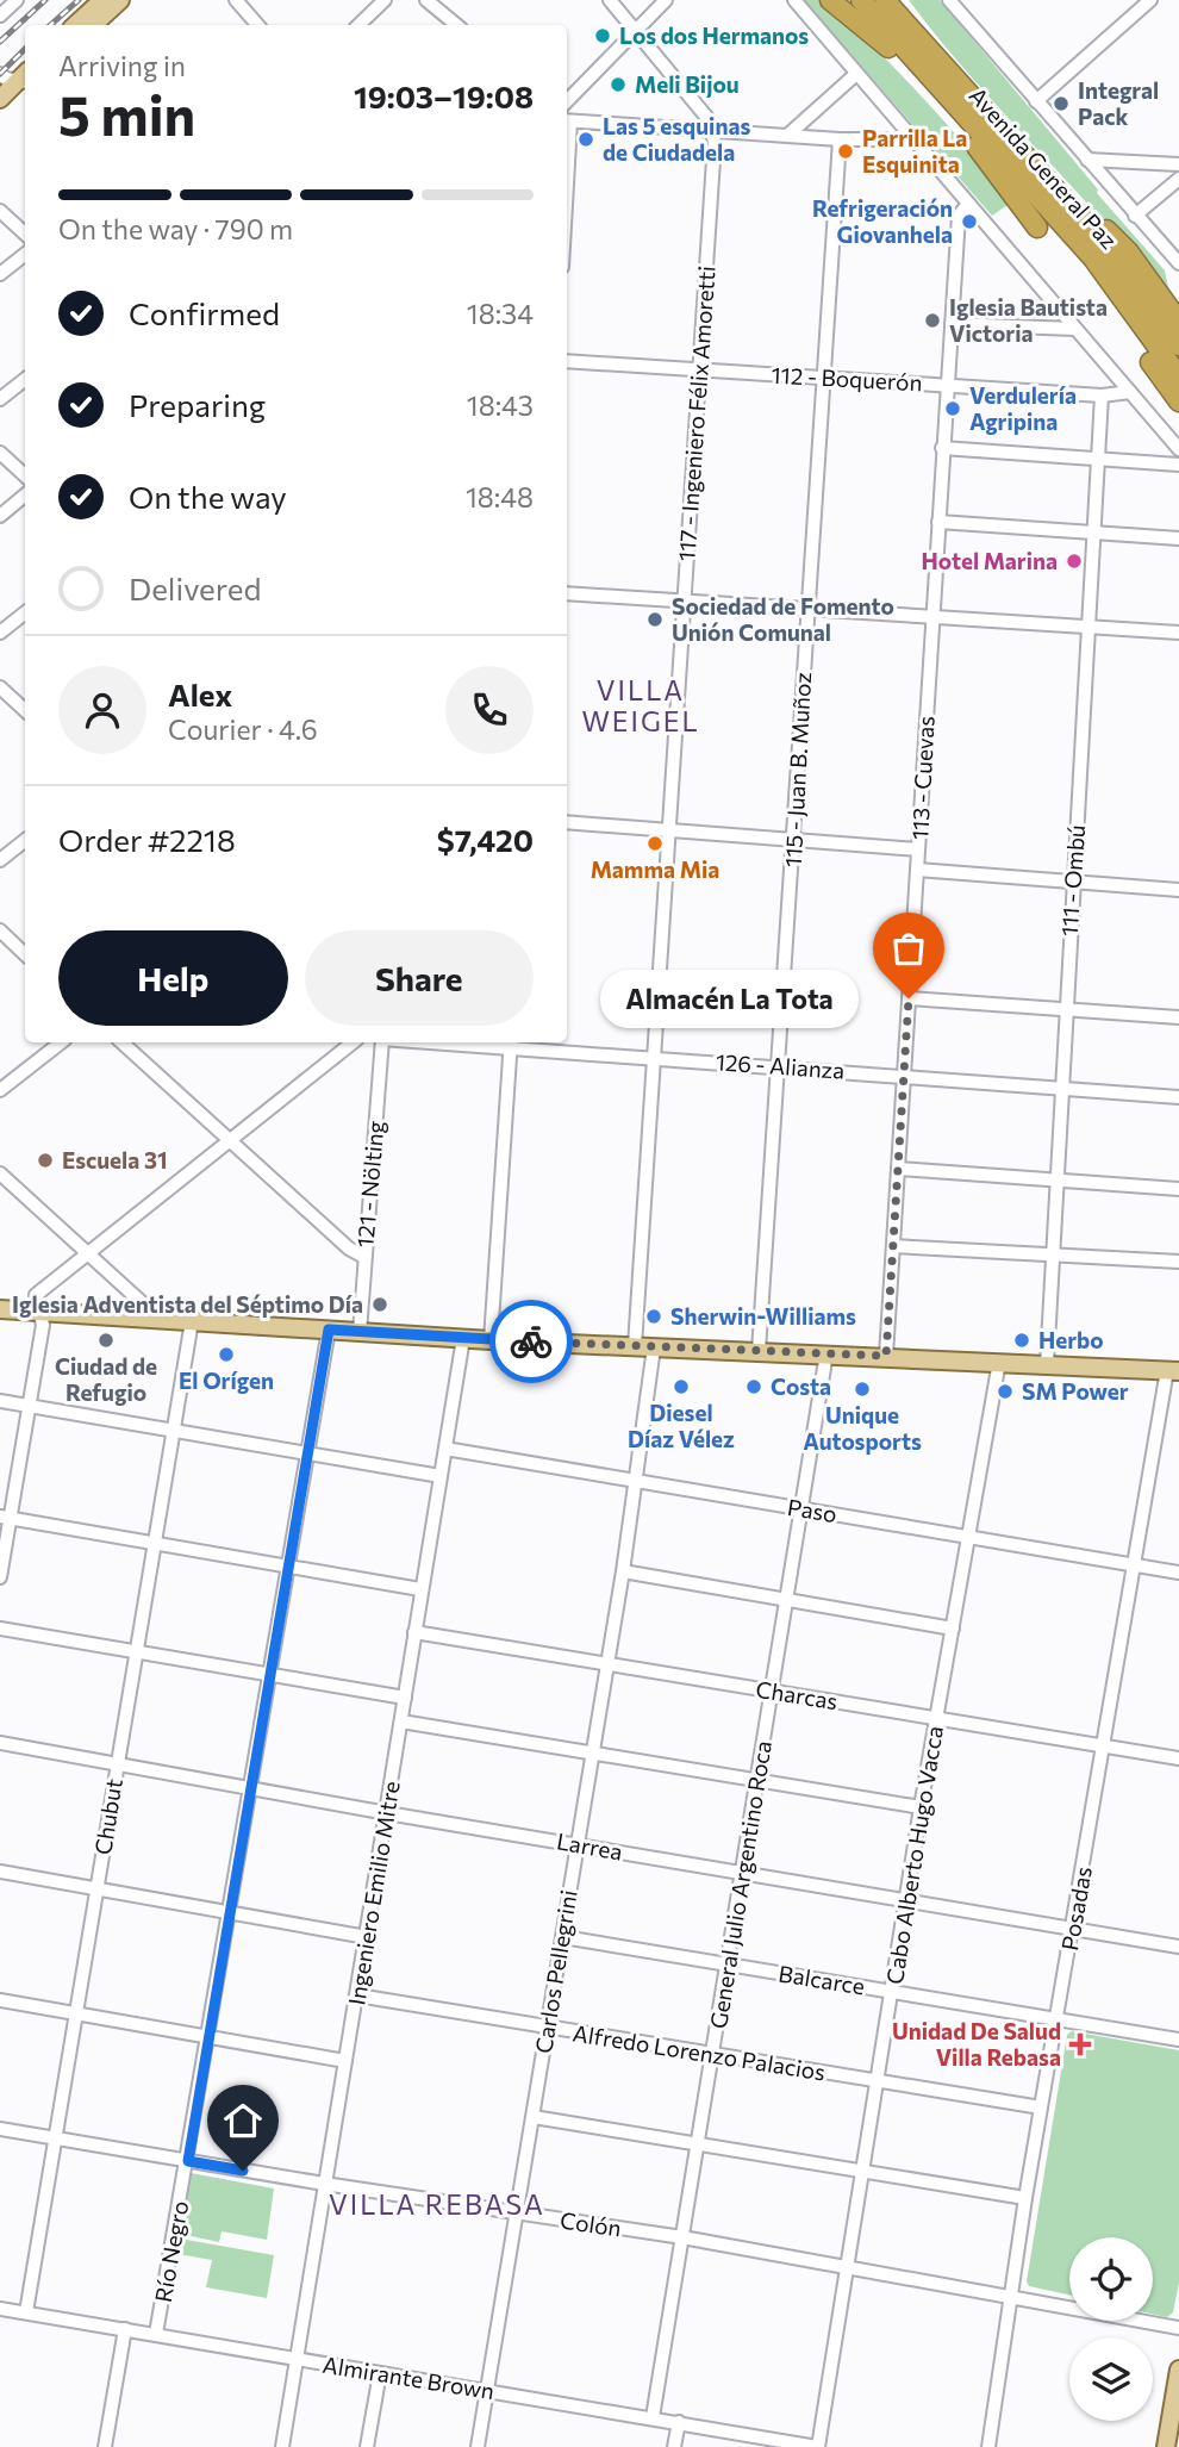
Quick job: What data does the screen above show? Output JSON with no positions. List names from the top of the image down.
{
  "streets": {
    "highway": ["Avenida General Paz"],
    "street": [
      "112 - Boquerón",
      "117 - Ingeniero Félix Amoretti",
      "115 - Juan B. Muñoz",
      "113 - Cuevas",
      "111 - Ombú",
      "126 - Alianza",
      "121 - Nölting",
      "Paso",
      "Charcas",
      "Chubut",
      "Larrea",
      "Cabo Alberto Hugo Vacca",
      "General Julio Argentino Roca",
      "Ingeniero Emilio Mitre",
      "Posadas",
      "Carlos Pellegrini",
      "Balcarce",
      "Alfredo Lorenzo Palacios",
      "Colón",
      "Río Negro",
      "Almirante Brown"
    ]
  },
  "crossings": [
    ["112 - Boquerón", "117 - Ingeniero Félix Amoretti"],
    ["112 - Boquerón", "115 - Juan B. Muñoz"],
    ["112 - Boquerón", "113 - Cuevas"],
    ["112 - Boquerón", "111 - Ombú"],
    ["117 - Ingeniero Félix Amoretti", "126 - Alianza"],
    ["115 - Juan B. Muñoz", "126 - Alianza"],
    ["113 - Cuevas", "126 - Alianza"],
    ["111 - Ombú", "126 - Alianza"],
    ["Paso", "Cabo Alberto Hugo Vacca"],
    ["Paso", "General Julio Argentino Roca"],
    ["Paso", "Ingeniero Emilio Mitre"],
    ["Paso", "Posadas"],
    ["Paso", "Carlos Pellegrini"],
    ["Charcas", "Cabo Alberto Hugo Vacca"],
    ["Charcas", "General Julio Argentino Roca"],
    ["Charcas", "Ingeniero Emilio Mitre"],
    ["Charcas", "Posadas"],
    ["Charcas", "Carlos Pellegrini"],
    ["Chubut", "Larrea"],
    ["Chubut", "Colón"],
    ["Chubut", "Almirante Brown"],
    ["Larrea", "Cabo Alberto Hugo Vacca"],
    ["Larrea", "General Julio Argentino Roca"],
    ["Larrea", "Ingeniero Emilio Mitre"],
    ["Larrea", "Posadas"],
    ["Larrea", "Carlos Pellegrini"],
    ["Larrea", "Río Negro"],
    ["Cabo Alberto Hugo Vacca", "Balcarce"],
    ["Cabo Alberto Hugo Vacca", "Alfredo Lorenzo Palacios"],
    ["Cabo Alberto Hugo Vacca", "Colón"],
    ["Cabo Alberto Hugo Vacca", "Almirante Brown"],
    ["General Julio Argentino Roca", "Balcarce"],
    ["General Julio Argentino Roca", "Alfredo Lorenzo Palacios"],
    ["General Julio Argentino Roca", "Colón"],
    ["General Julio Argentino Roca", "Almirante Brown"],
    ["Ingeniero Emilio Mitre", "Alfredo Lorenzo Palacios"],
    ["Ingeniero Emilio Mitre", "Colón"],
    ["Ingeniero Emilio Mitre", "Almirante Brown"],
    ["Posadas", "Balcarce"],
    ["Posadas", "Alfredo Lorenzo Palacios"],
    ["Posadas", "Colón"],
    ["Carlos Pellegrini", "Balcarce"],
    ["Carlos Pellegrini", "Alfredo Lorenzo Palacios"],
    ["Carlos Pellegrini", "Colón"],
    ["Carlos Pellegrini", "Almirante Brown"],
    ["Colón", "Río Negro"],
    ["Río Negro", "Almirante Brown"]
  ],
  "districts": ["VILLA WEIGEL", "VILLA REBASA"],
  "places": {
    "other": [
      "Los dos Hermanos",
      "Meli Bijou",
      "Integral Pack",
      "Las 5 esquinas de Ciudadela",
      "Parrilla La Esquinita",
      "Refrigeración Giovanhela",
      "Iglesia Bautista Victoria",
      "Verdulería Agripina",
      "Hotel Marina",
      "Sociedad de Fomento Unión Comunal",
      "Mamma Mia",
      "Almacén La Tota",
      "Escuela 31",
      "Iglesia Adventista del Séptimo Día",
      "Sherwin-Williams",
      "Ciudad de Refugio",
      "Herbo",
      "El Orígen",
      "Diesel Díaz Vélez",
      "Costa",
      "Unique Autosports",
      "SM Power"
    ],
    "health": ["Unidad De Salud Villa Rebasa"]
  },
  "page": {
    "heading": ["5 min", "Arriving in", "19:03–19:08"],
    "panel": [
      "Alex",
      "Courier · 4.6",
      "Order #2218",
      "$7,420"
    ],
    "bar": "On the way · 790 m",
    "list": [
      ["Confirmed", "18:34"],
      ["Preparing", "18:43"],
      ["On the way", "18:48"],
      "Delivered"
    ],
    "buttons": ["Help", "Share"],
    "bubble": "Almacén La Tota"
  }
}
